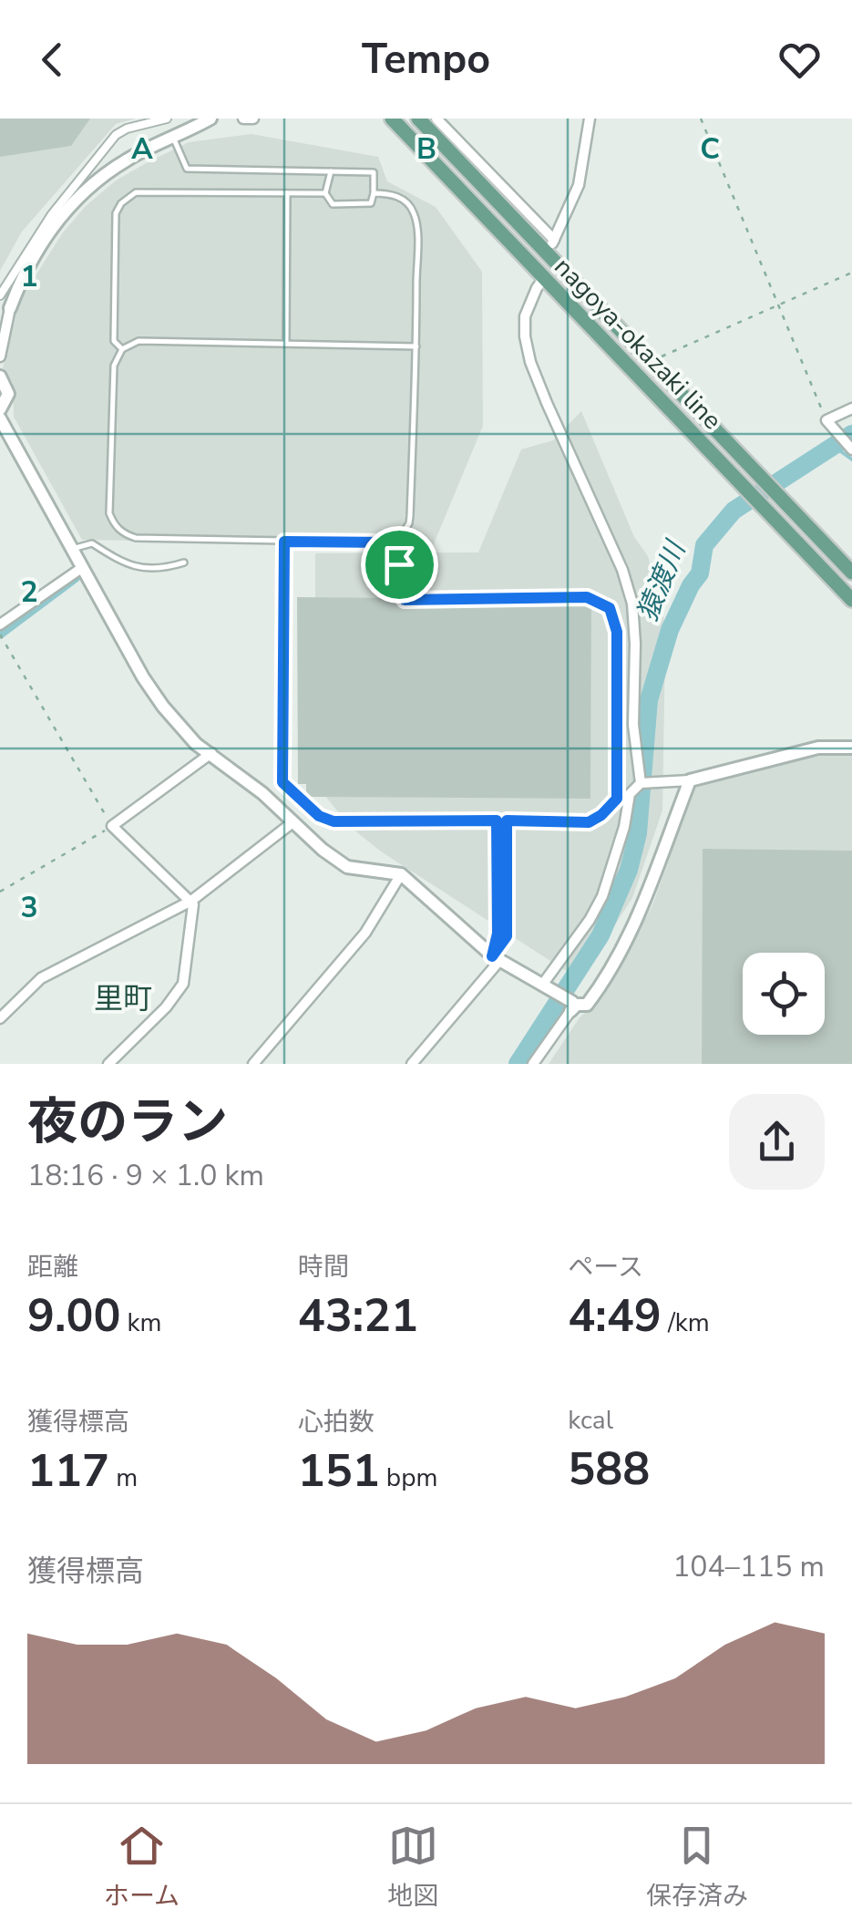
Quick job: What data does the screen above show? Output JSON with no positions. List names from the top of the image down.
{
  "streets": {
    "main road": ["nagoya-okazaki line"]
  },
  "districts": ["里町"],
  "water": ["猿渡川"],
  "page": {
    "header": "Tempo",
    "heading": ["夜のラン", "18:16 · 9 × 1.0 km"],
    "stats": [
      ["距離", "9.00 km"],
      ["時間", "43:21"],
      ["ペース", "4:49 /km"],
      ["獲得標高", "117 m"],
      ["心拍数", "151 bpm"],
      ["kcal", "588"]
    ],
    "chart": ["獲得標高", "104–115 m"],
    "tabs": ["ホーム", "地図", "保存済み"]
  },
  "grid": {
    "columns": ["A", "B", "C"],
    "rows": ["1", "2", "3"]
  }
}
